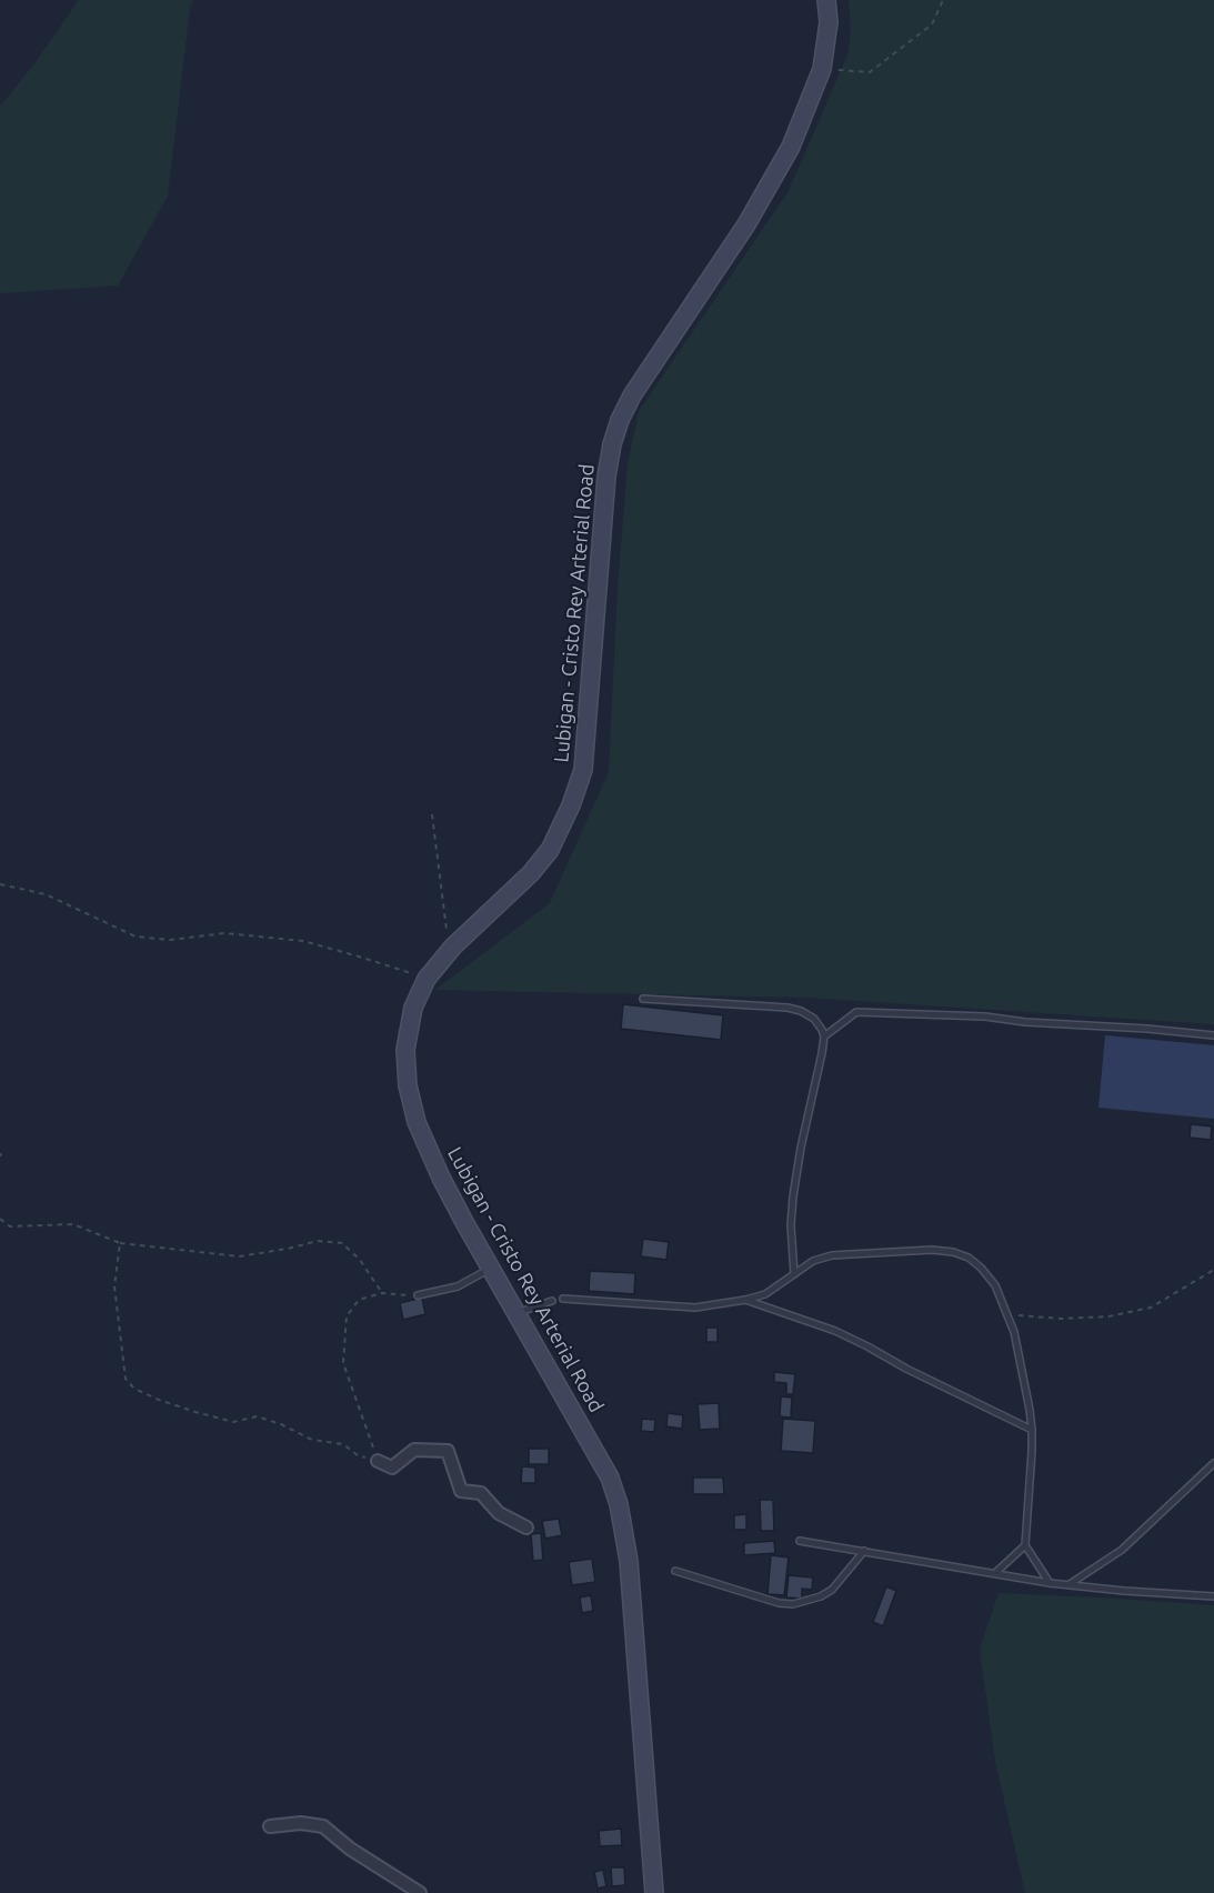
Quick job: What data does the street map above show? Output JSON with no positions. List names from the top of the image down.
{
  "streets": {
    "main road": ["Lubigan - Cristo Rey Arterial Road"]
  }
}
